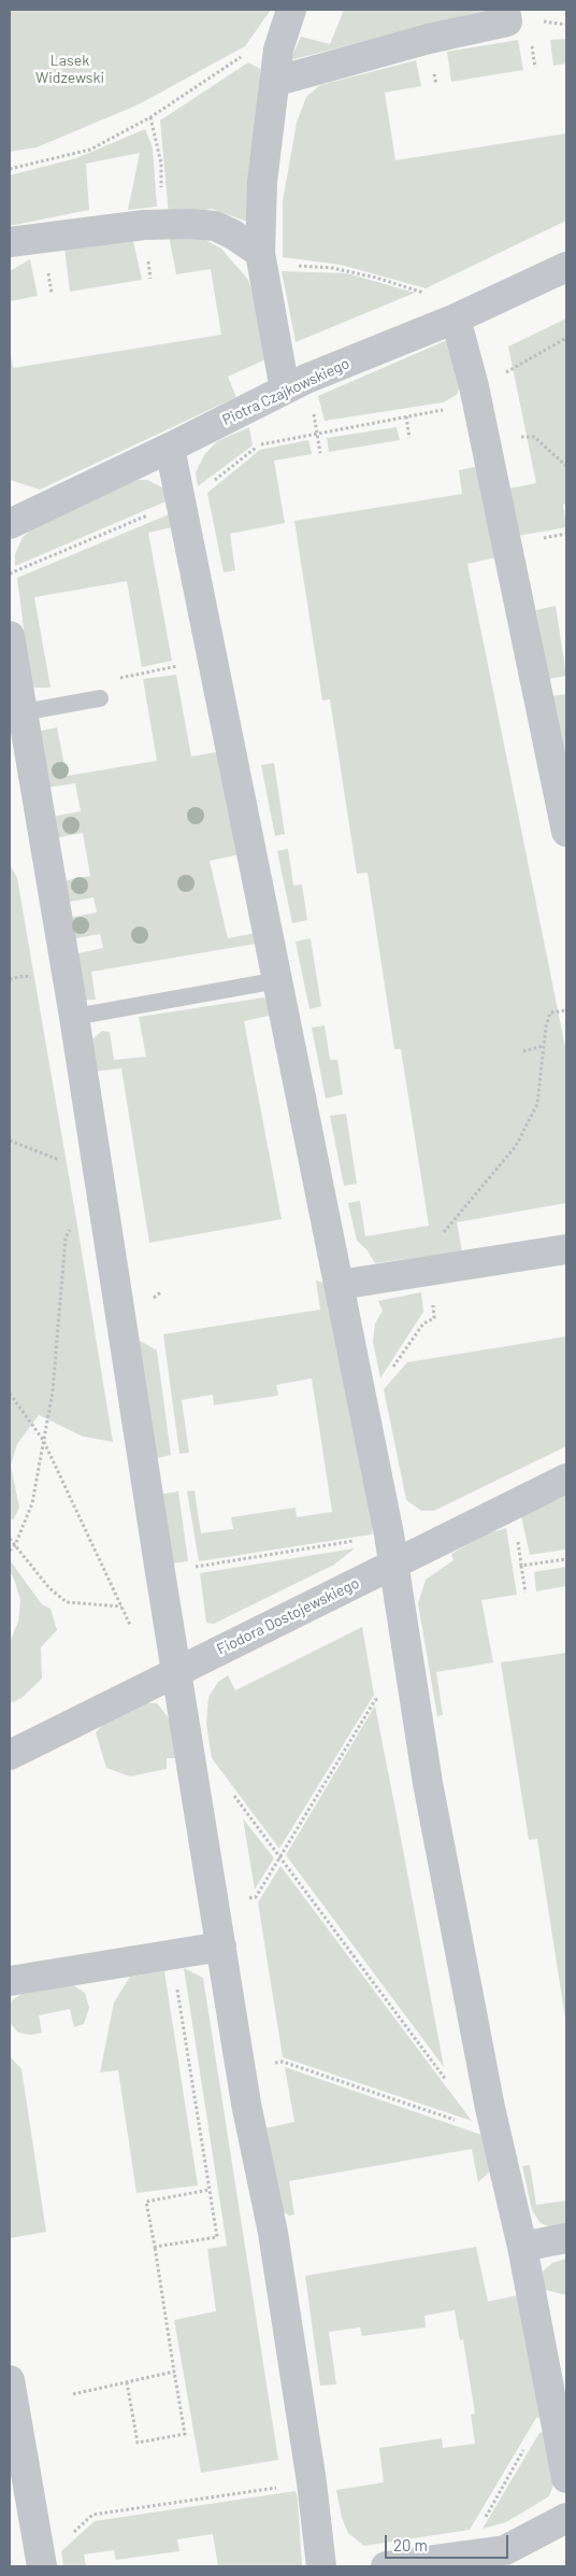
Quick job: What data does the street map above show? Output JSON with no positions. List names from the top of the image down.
{
  "streets": {
    "street": ["Piotra Czajkowskiego", "Fiodora Dostojewskiego"]
  },
  "parks": ["Lasek Widzewski"],
  "scale_bar": "20 m"
}
